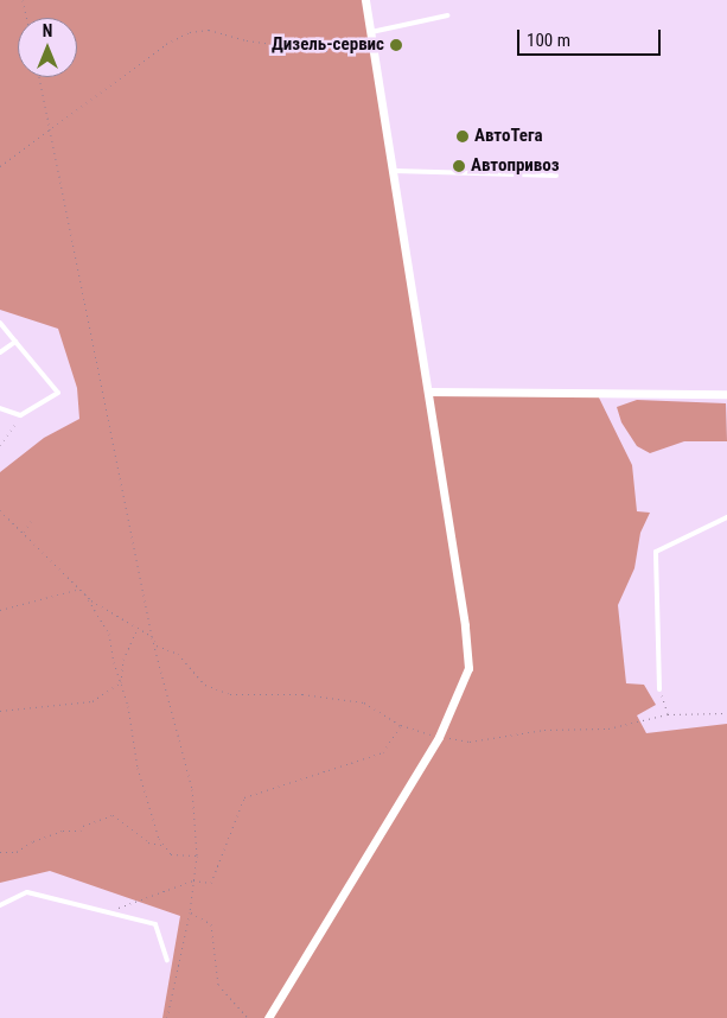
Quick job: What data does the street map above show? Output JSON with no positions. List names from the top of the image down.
{
  "places": ["Дизель-сервис", "АвтоТега", "Автопривоз"],
  "scale_bar": "100 m",
  "north": "top"
}
